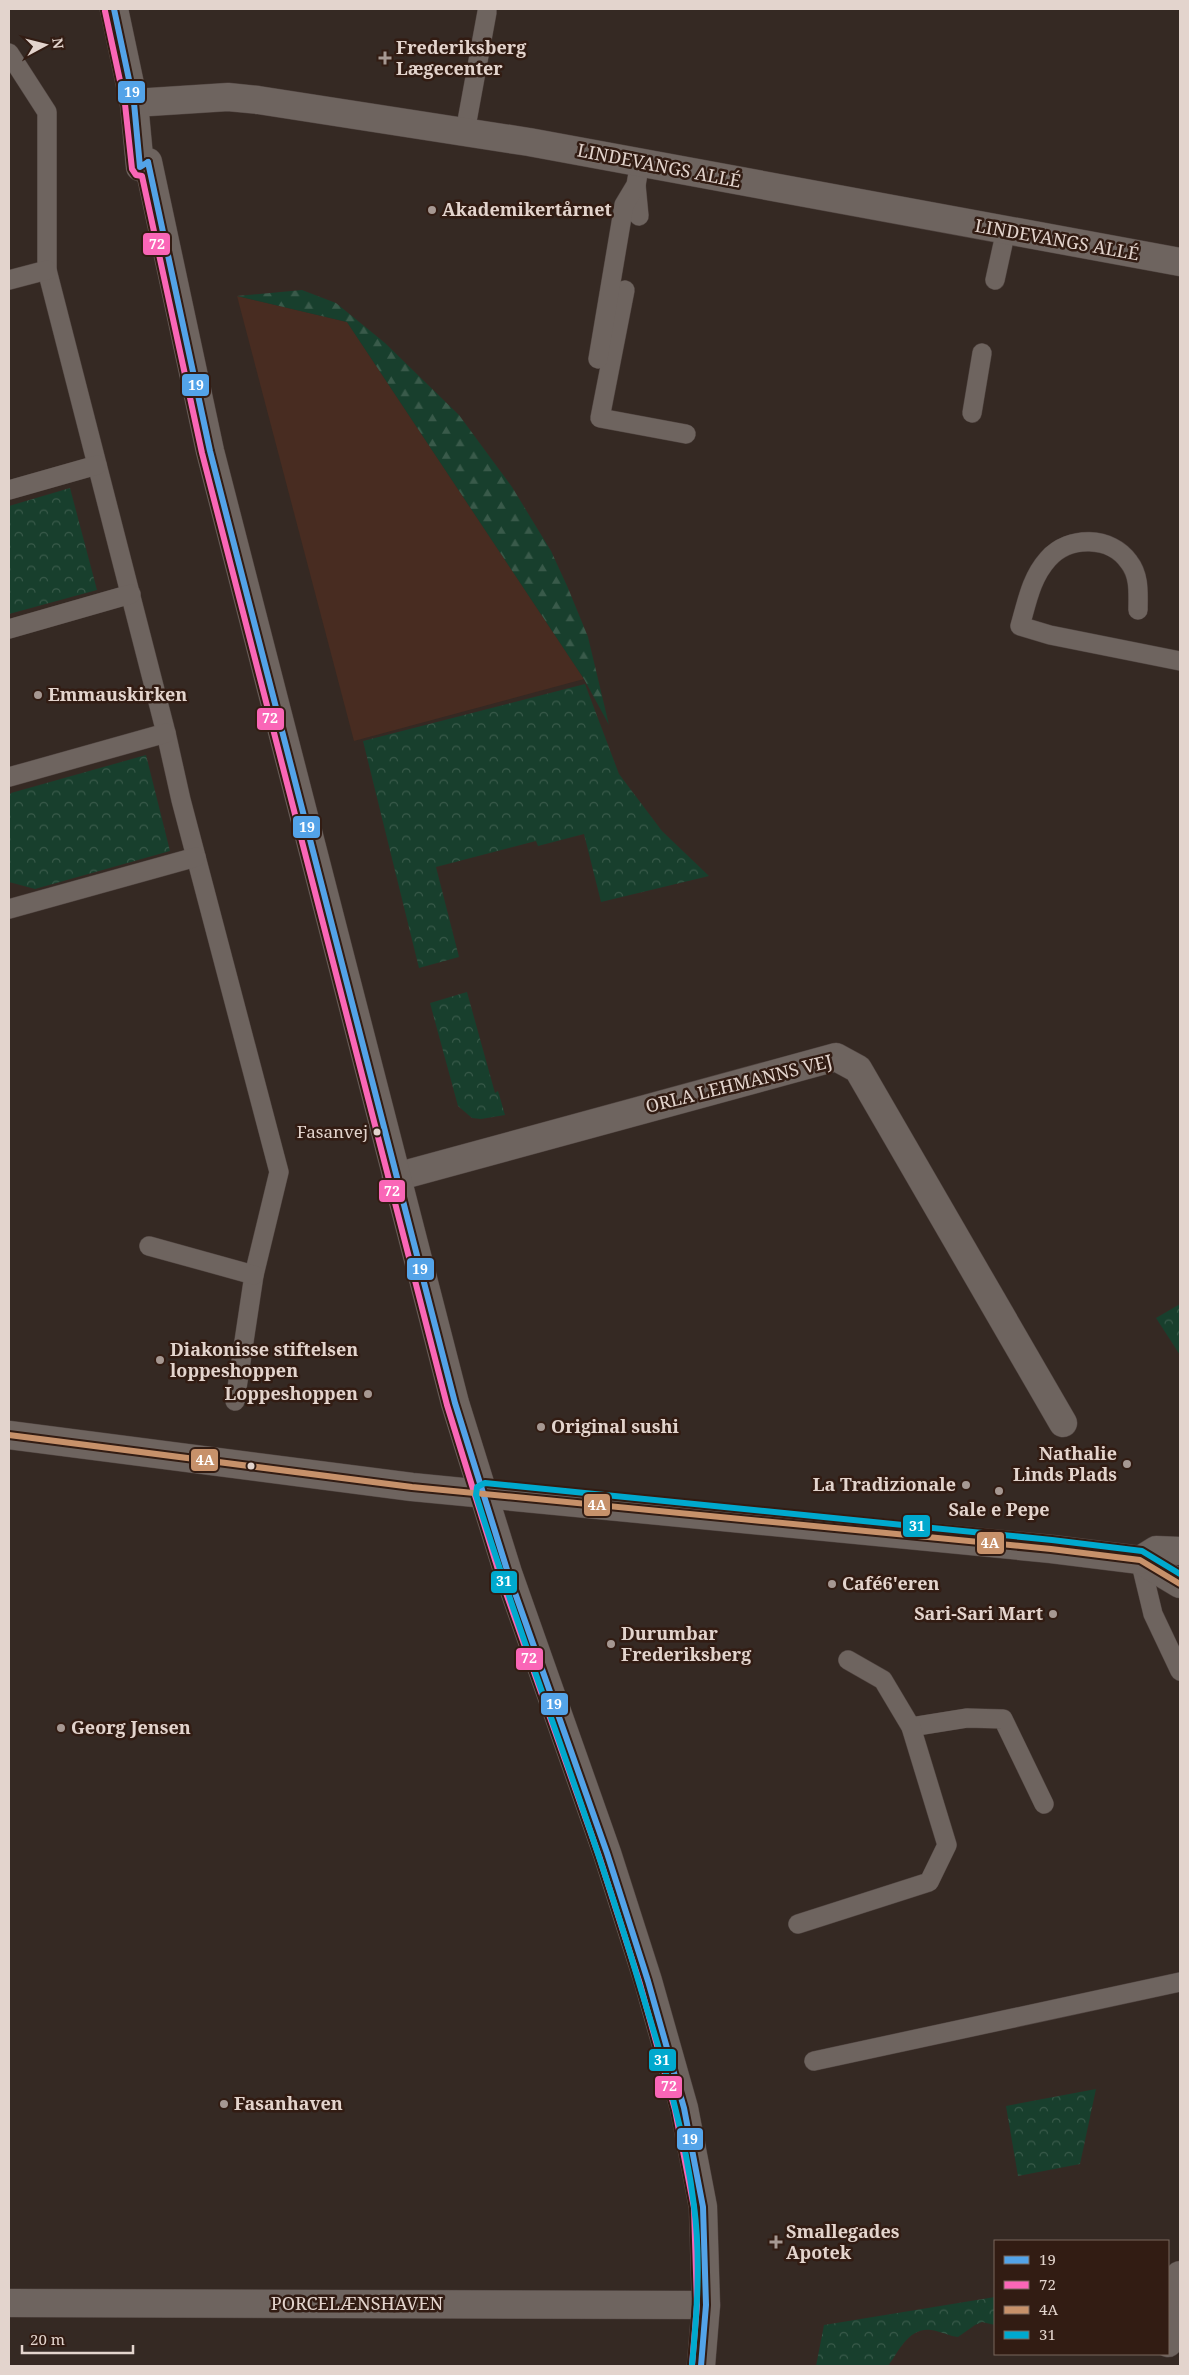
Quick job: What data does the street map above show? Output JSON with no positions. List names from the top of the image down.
{
  "streets": {
    "street": ["LINDEVANGS ALLÉ", "ORLA LEHMANNS VEJ", "PORCELÆNSHAVEN"]
  },
  "places": {
    "health": ["Frederiksberg Lægecenter", "Smallegades Apotek"],
    "other": [
      "Akademikertårnet",
      "Emmauskirken",
      "Fasanvej",
      "Diakonisse stiftelsen loppeshoppen",
      "Loppeshoppen",
      "Original sushi",
      "Nathalie Linds Plads",
      "La Tradizionale",
      "Sale e Pepe",
      "Café6'eren",
      "Sari-Sari Mart",
      "Durumbar Frederiksberg",
      "Georg Jensen",
      "Fasanhaven"
    ]
  },
  "lines": [
    "transit line 19",
    "transit line 72",
    "transit line 4A",
    "transit line 31"
  ],
  "legend": [
    "19",
    "72",
    "4A",
    "31"
  ],
  "scale_bar": "20 m",
  "north": "right"
}
